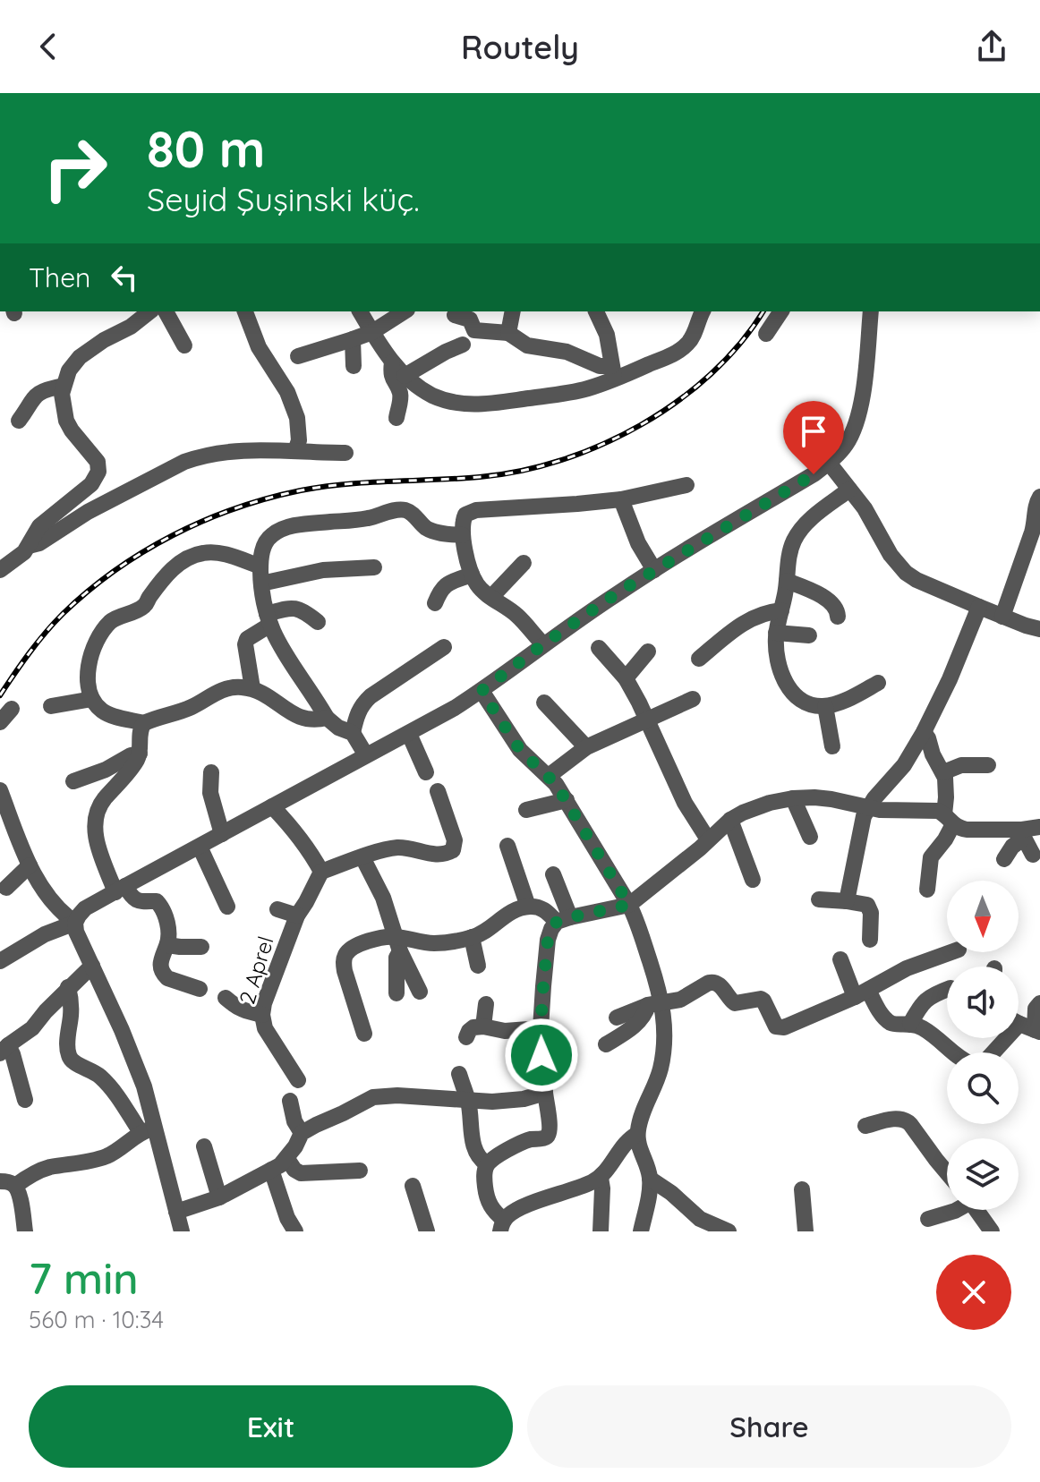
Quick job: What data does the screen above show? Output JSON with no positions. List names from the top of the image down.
{
  "streets": {
    "street": ["2 Aprel"]
  },
  "north": "bottom",
  "page": {
    "header": "Routely",
    "turn": ["80 m", "Seyid Şuşinski küç."],
    "then": "Then",
    "heading": ["7 min", "560 m · 10:34"],
    "buttons": ["Exit", "Share"]
  }
}
